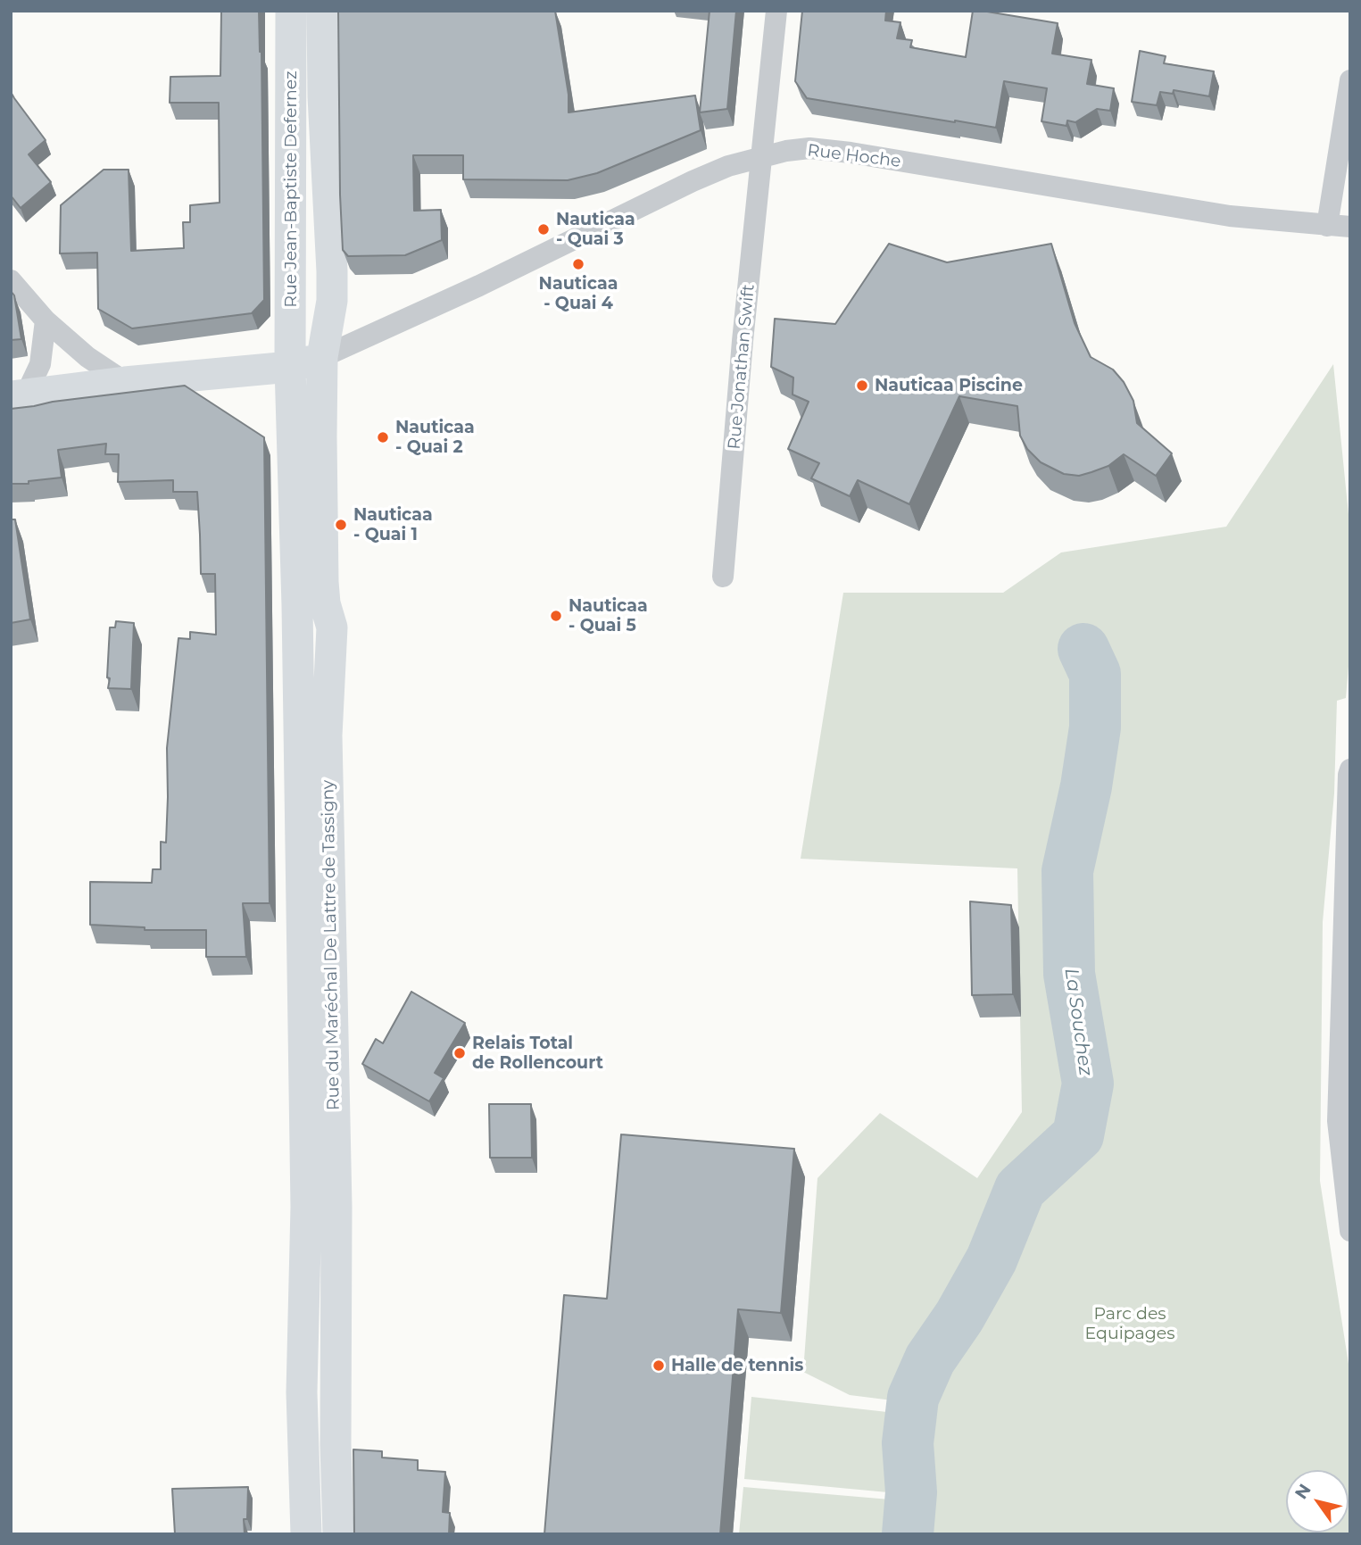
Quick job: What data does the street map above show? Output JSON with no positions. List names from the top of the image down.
{
  "streets": {
    "main road": ["Rue Jean-Baptiste Defernez", "Rue du Maréchal De Lattre de Tassigny"],
    "street": ["Rue Hoche", "Rue Jonathan Swift"]
  },
  "crossings": [
    ["Rue Hoche", "Rue Jean-Baptiste Defernez"],
    ["Rue Hoche", "Rue Jonathan Swift"],
    ["Rue Hoche", "Rue du Maréchal De Lattre de Tassigny"],
    ["Rue Jean-Baptiste Defernez", "Rue du Maréchal De Lattre de Tassigny"]
  ],
  "water": ["La Souchez"],
  "parks": ["Parc des Equipages"],
  "places": [
    "Nauticaa - Quai 3",
    "Nauticaa - Quai 4",
    "Nauticaa Piscine",
    "Nauticaa - Quai 2",
    "Nauticaa - Quai 1",
    "Nauticaa - Quai 5",
    "Relais Total de Rollencourt",
    "Halle de tennis"
  ],
  "north": "top left"
}
